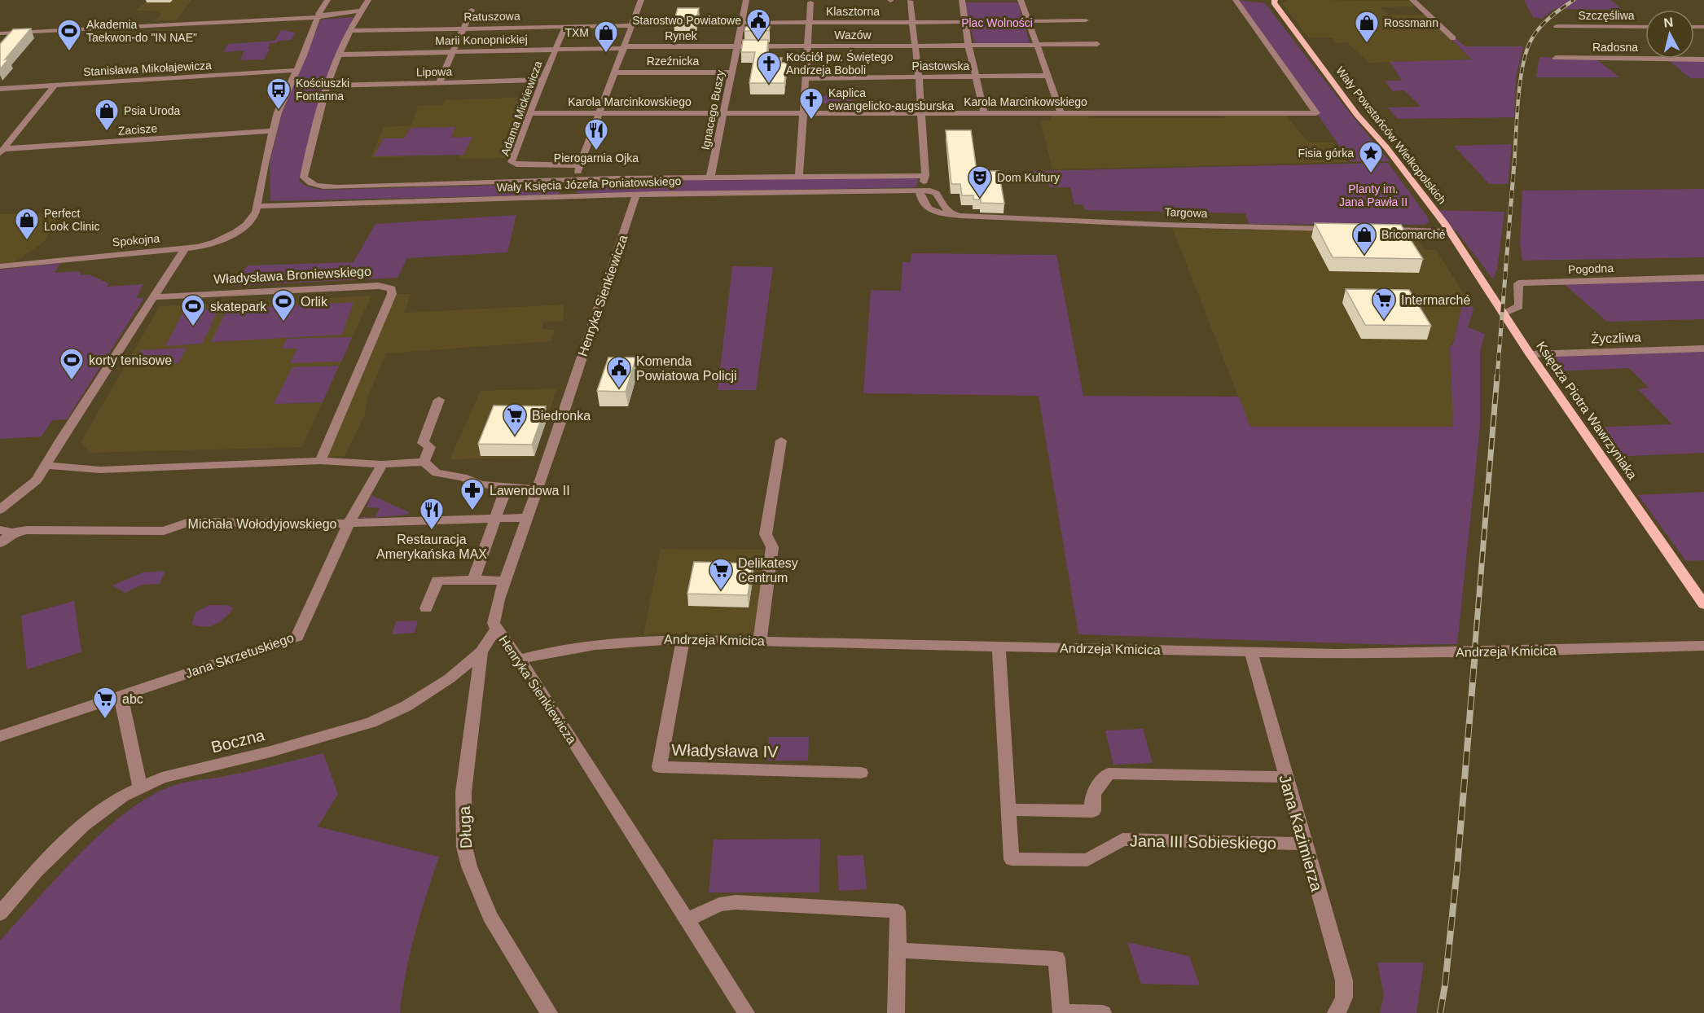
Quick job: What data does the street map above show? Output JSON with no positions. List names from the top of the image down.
{
  "streets": {
    "main road": ["Wały Powstańców Wielkopolskich", "Księdza Piotra Wawrzyniaka"],
    "street": [
      "Klasztorna",
      "Szczęśliwa",
      "Ratuszowa",
      "Wazów",
      "Rynek",
      "Marii Konopnickiej",
      "Radosna",
      "Rzeźnicka",
      "Piastowska",
      "Stanisława Mikołajewicza",
      "Lipowa",
      "Karola Marcinkowskiego",
      "Adama Mickiewicza",
      "Ignacego Buszy",
      "Zacisze",
      "Wały Księcia Józefa Poniatowskiego",
      "Targowa",
      "Spokojna",
      "Pogodna",
      "Władysława Broniewskiego",
      "Henryka Sienkiewicza",
      "Życzliwa",
      "Michała Wołodyjowskiego",
      "Andrzeja Kmicica",
      "Jana Skrzetuskiego",
      "Boczna",
      "Władysława IV",
      "Długa",
      "Jana Kazimierza",
      "Jana III Sobieskiego"
    ]
  },
  "crossings": [
    ["Ratuszowa", "Adama Mickiewicza"],
    ["Wazów", "Rynek"],
    ["Wazów", "Ignacego Buszy"],
    ["Rynek", "Marii Konopnickiej"],
    ["Rynek", "Ignacego Buszy"],
    ["Marii Konopnickiej", "Adama Mickiewicza"],
    ["Rzeźnicka", "Ignacego Buszy"],
    ["Lipowa", "Adama Mickiewicza"],
    ["Lipowa", "Wały Księcia Józefa Poniatowskiego"],
    ["Karola Marcinkowskiego", "Adama Mickiewicza"],
    ["Karola Marcinkowskiego", "Ignacego Buszy"],
    ["Ignacego Buszy", "Wały Księcia Józefa Poniatowskiego"],
    ["Wały Powstańców Wielkopolskich", "Księdza Piotra Wawrzyniaka"],
    ["Wały Księcia Józefa Poniatowskiego", "Targowa"],
    ["Wały Księcia Józefa Poniatowskiego", "Spokojna"],
    ["Wały Księcia Józefa Poniatowskiego", "Henryka Sienkiewicza"],
    ["Pogodna", "Księdza Piotra Wawrzyniaka"],
    ["Henryka Sienkiewicza", "Michała Wołodyjowskiego"],
    ["Henryka Sienkiewicza", "Andrzeja Kmicica"],
    ["Henryka Sienkiewicza", "Boczna"],
    ["Życzliwa", "Księdza Piotra Wawrzyniaka"],
    ["Michała Wołodyjowskiego", "Jana Skrzetuskiego"],
    ["Andrzeja Kmicica", "Władysława IV"],
    ["Andrzeja Kmicica", "Jana Kazimierza"],
    ["Andrzeja Kmicica", "Jana III Sobieskiego"],
    ["Boczna", "Długa"],
    ["Jana Kazimierza", "Jana III Sobieskiego"]
  ],
  "parks": ["Plac Wolności", "Planty im. Jana Pawła II"],
  "places": {
    "public building": ["Starostwo Powiatowe", "Komenda Powiatowa Policji"],
    "shop": [
      "Rossmann",
      "TXM",
      "Psia Uroda",
      "Perfect Look Clinic",
      "Bricomarché"
    ],
    "sports": [
      "Akademia Taekwon-do \"IN NAE\"",
      "Orlik",
      "skatepark",
      "korty tenisowe"
    ],
    "church": ["Kościół pw. Świętego Andrzeja Boboli", "Kaplica ewangelicko-augsburska"],
    "bus stop": ["Kościuszki Fontanna"],
    "restaurant": ["Pierogarnia Ojka", "Restauracja Amerykańska MAX"],
    "place": ["Fisia górka"],
    "theatre": ["Dom Kultury"],
    "supermarket": [
      "Intermarché",
      "Biedronka",
      "Delikatesy Centrum",
      "abc"
    ],
    "pharmacy": ["Lawendowa II"]
  },
  "north": "top"
}
